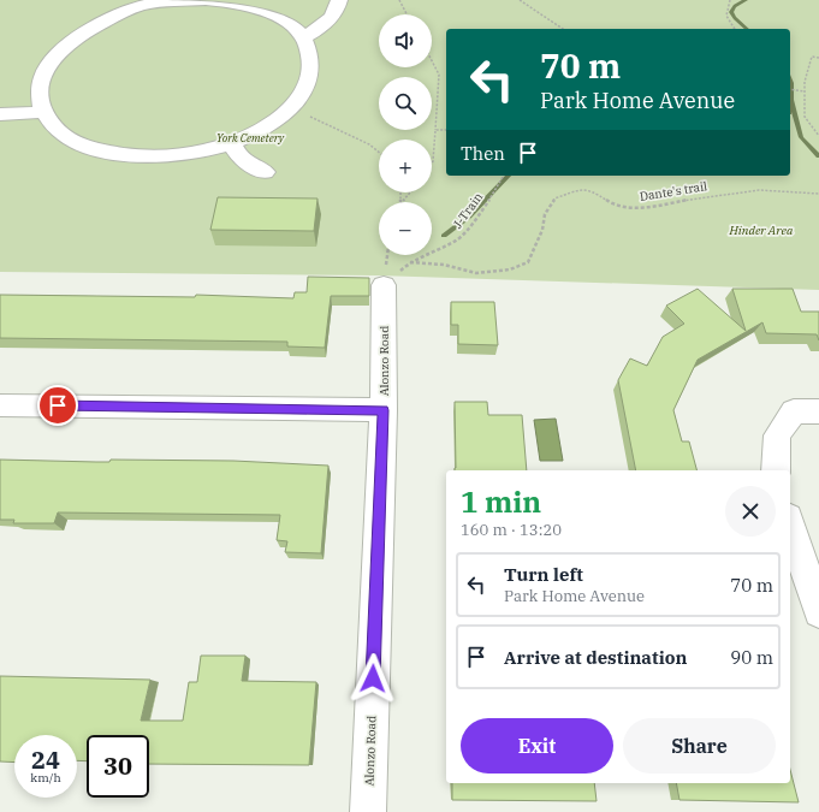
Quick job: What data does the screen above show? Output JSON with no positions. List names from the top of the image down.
{
  "streets": {
    "street": ["Alonzo Road"],
    "path": ["Dante's trail", "J-Train"]
  },
  "crossings": [
    ["Dante's trail", "J-Train"]
  ],
  "parks": ["York Cemetery", "Hinder Area"],
  "page": {
    "map_buttons": ["+", "−"],
    "turn": ["70 m", "Park Home Avenue"],
    "then": "Then",
    "heading": ["1 min", "160 m · 13:20"],
    "list": [
      {
        "name": "Turn left",
        "note": "Park Home Avenue",
        "value": "70 m"
      },
      {
        "name": "Arrive at destination",
        "value": "90 m"
      }
    ],
    "buttons": ["Exit", "Share"],
    "speed": "24 km/h",
    "limit": "30"
  }
}
